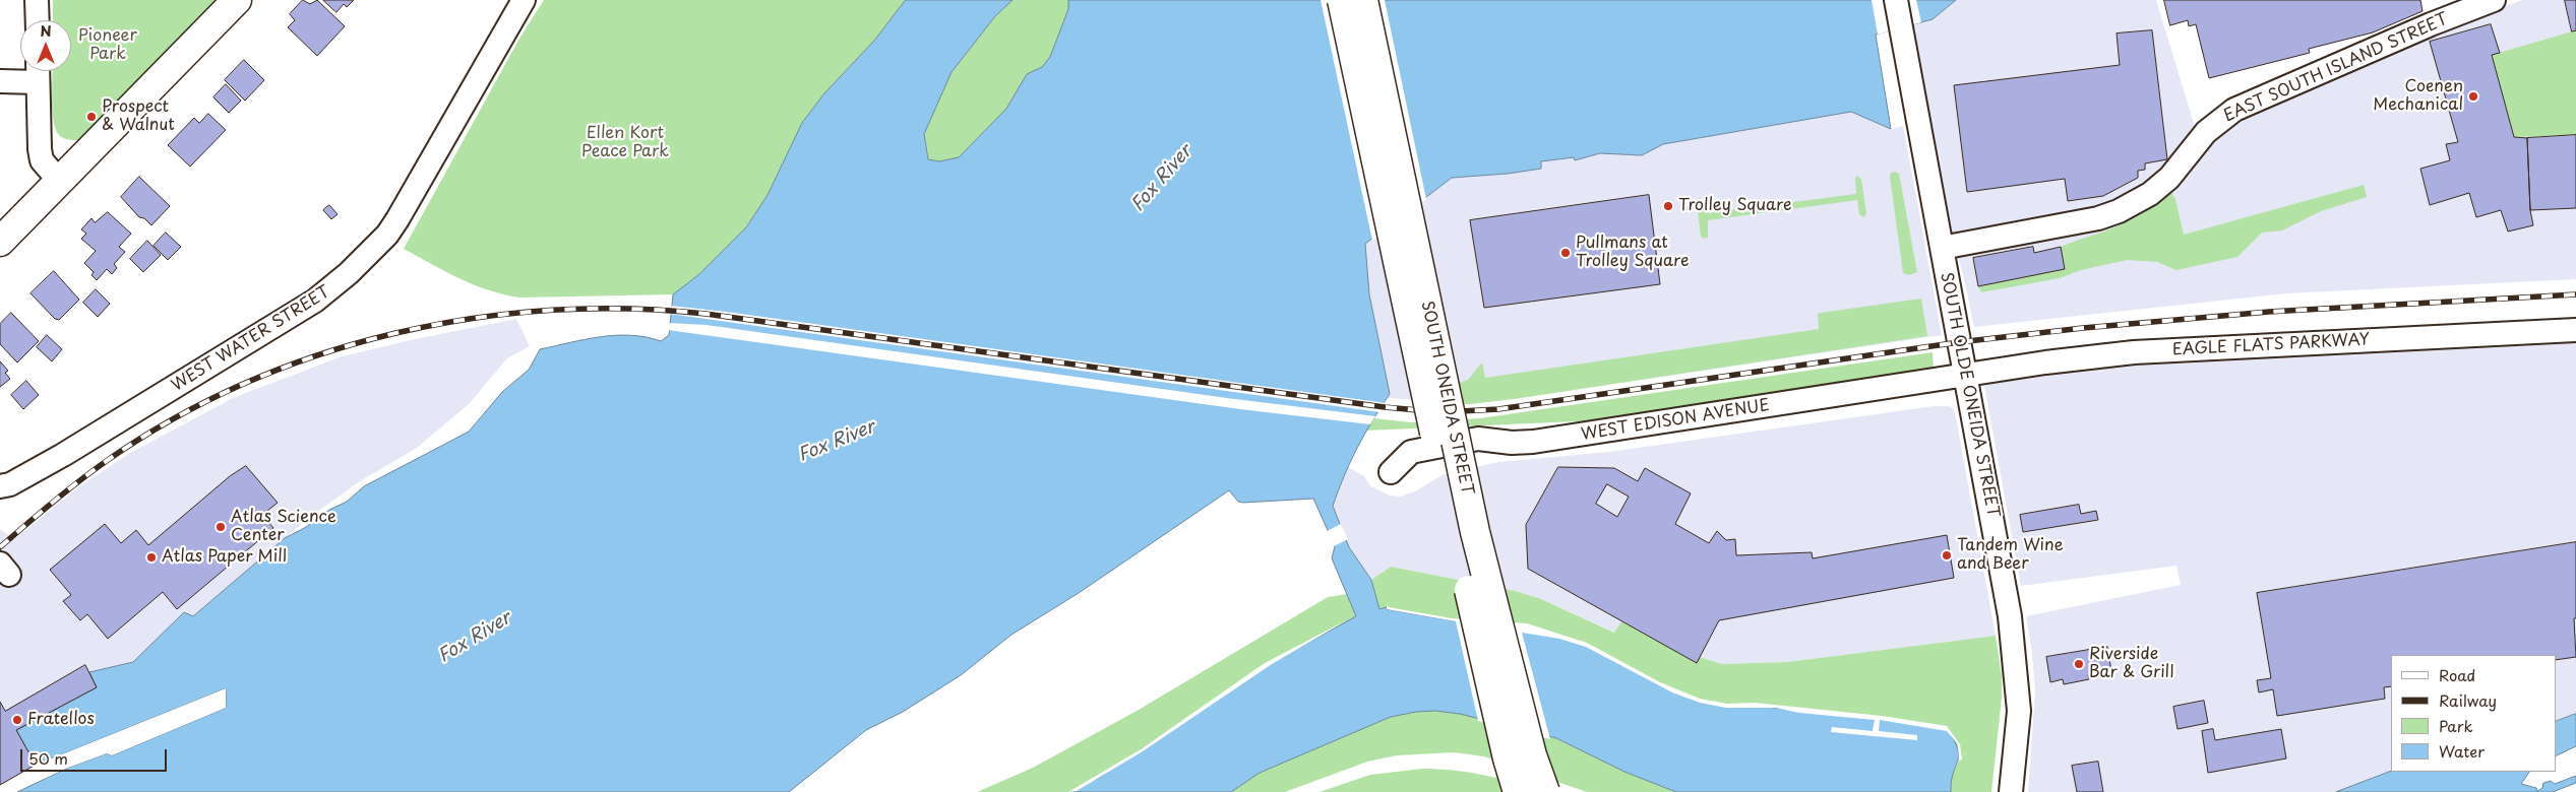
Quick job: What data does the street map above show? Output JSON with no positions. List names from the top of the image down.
{
  "streets": {
    "main road": ["SOUTH ONEIDA STREET"],
    "street": [
      "EAST SOUTH ISLAND STREET",
      "WEST WATER STREET",
      "EAGLE FLATS PARKWAY",
      "SOUTH OLDE ONEIDA STREET",
      "WEST EDISON AVENUE"
    ]
  },
  "crossings": [
    ["EAST SOUTH ISLAND STREET", "SOUTH OLDE ONEIDA STREET"],
    ["EAGLE FLATS PARKWAY", "SOUTH OLDE ONEIDA STREET"],
    ["EAGLE FLATS PARKWAY", "WEST EDISON AVENUE"],
    ["SOUTH OLDE ONEIDA STREET", "WEST EDISON AVENUE"]
  ],
  "water": ["Fox River"],
  "parks": ["Pioneer Park", "Ellen Kort Peace Park"],
  "places": [
    "Coenen Mechanical",
    "Prospect & Walnut",
    "Trolley Square",
    "Pullmans at Trolley Square",
    "Atlas Science Center",
    "Tandem Wine and Beer",
    "Atlas Paper Mill",
    "Riverside Bar & Grill",
    "Fratellos"
  ],
  "legend": [
    "Road",
    "Railway",
    "Park",
    "Water"
  ],
  "scale_bar": "50 m",
  "north": "top"
}
